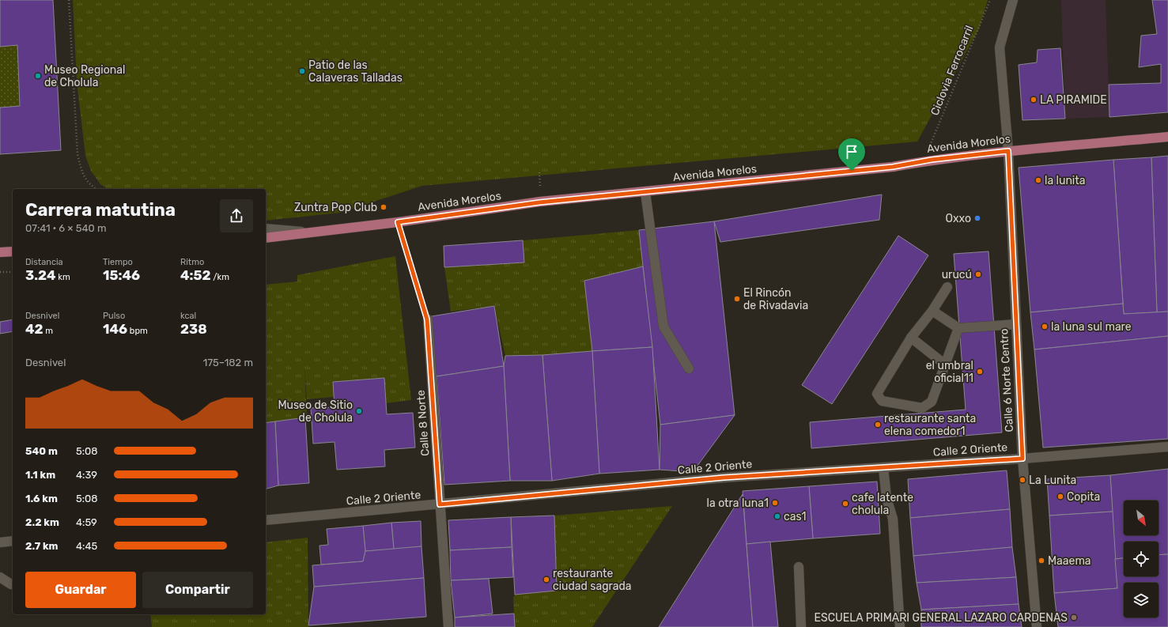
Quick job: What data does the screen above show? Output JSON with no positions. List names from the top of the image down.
{
  "streets": {
    "main road": ["Avenida Morelos"],
    "street": ["Calle 6 Norte Centro", "Calle 8 Norte", "Calle 2 Oriente"],
    "path": ["Ciclovia Ferrocarril"]
  },
  "crossings": [
    ["Avenida Morelos", "Calle 6 Norte Centro"],
    ["Calle 6 Norte Centro", "Calle 2 Oriente"],
    ["Calle 8 Norte", "Calle 2 Oriente"]
  ],
  "places": [
    "Patio de las Calaveras Talladas",
    "Museo Regional de Cholula",
    "LA PIRAMIDE",
    "la lunita",
    "Zuntra Pop Club",
    "Oxxo",
    "urucú",
    "El Rincón de Rivadavia",
    "la luna sul mare",
    "el umbral oficial11",
    "Museo de Sitio de Cholula",
    "restaurante santa elena comedor1",
    "La Lunita",
    "Copita",
    "la otra luna1",
    "cafe latente cholula",
    "cas1",
    "Maaema",
    "restaurante ciudad sagrada",
    "ESCUELA PRIMARI GENERAL LAZARO CARDENAS"
  ],
  "north": "bottom right",
  "page": {
    "heading": ["Carrera matutina", "07:41 · 6 × 540 m"],
    "stats": [
      ["Distancia", "3.24 km"],
      ["Tiempo", "15:46"],
      ["Ritmo", "4:52 /km"],
      ["Desnivel", "42 m"],
      ["Pulso", "146 bpm"],
      ["kcal", "238"]
    ],
    "chart": ["Desnivel", "175–182 m"],
    "list": [
      {
        "name": "540 m",
        "note": "5:08"
      },
      {
        "name": "1.1 km",
        "note": "4:39"
      },
      {
        "name": "1.6 km",
        "note": "5:08"
      },
      {
        "name": "2.2 km",
        "note": "4:59"
      },
      {
        "name": "2.7 km",
        "note": "4:45"
      }
    ],
    "buttons": ["Guardar", "Compartir"]
  }
}
